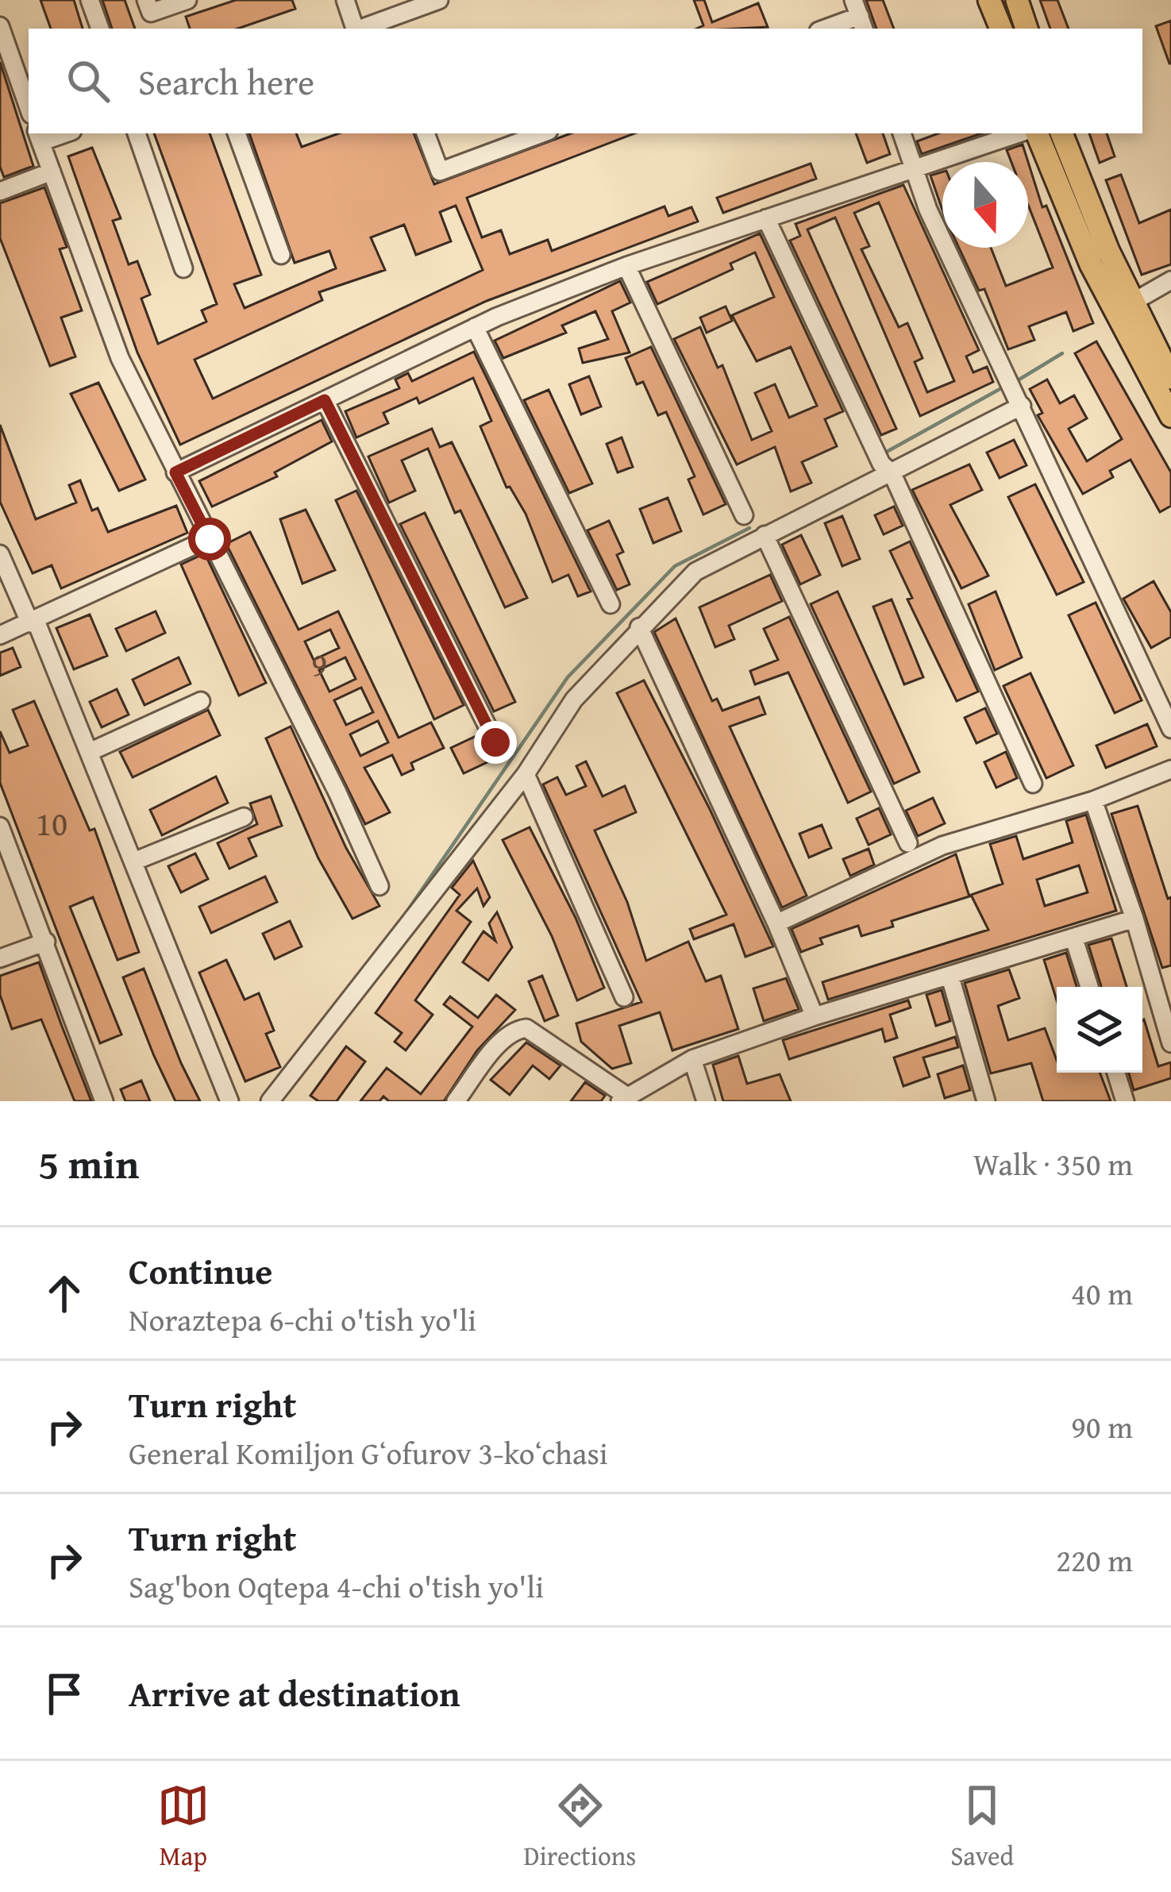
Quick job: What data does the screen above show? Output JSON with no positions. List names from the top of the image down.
{
  "house_numbers": ["9", "10"],
  "north": "bottom",
  "page": {
    "search": "Search here",
    "heading": ["5 min", "Walk · 350 m"],
    "list": [
      ["Continue", "Noraztepa 6-chi o'tish yo'li", "40 m"],
      ["Turn right", "General Komiljon Gʻofurov 3-koʻchasi", "90 m"],
      ["Turn right", "Sag'bon Oqtepa 4-chi o'tish yo'li", "220 m"],
      "Arrive at destination"
    ],
    "nav": ["Map", "Directions", "Saved"]
  }
}
